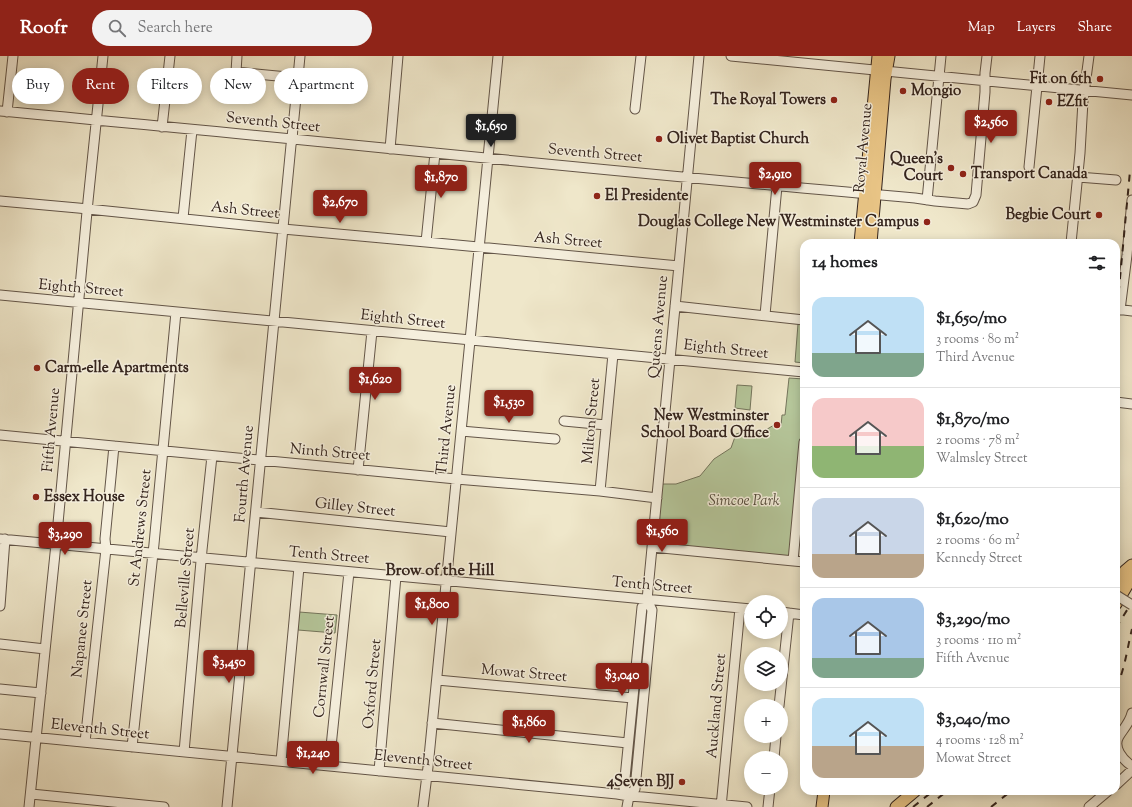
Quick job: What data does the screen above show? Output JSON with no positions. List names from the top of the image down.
{
  "streets": {
    "main road": ["Royal Avenue"],
    "street": [
      "Seventh Street",
      "Ash Street",
      "Eighth Street",
      "Queens Avenue",
      "Milton Street",
      "Fifth Avenue",
      "Third Avenue",
      "Ninth Street",
      "Fourth Avenue",
      "Gilley Street",
      "St Andrews Street",
      "Tenth Street",
      "Belleville Street",
      "Napanee Street",
      "Cornwall Street",
      "Mowat Street",
      "Oxford Street",
      "Auckland Street",
      "Eleventh Street"
    ]
  },
  "crossings": [
    ["Seventh Street", "Royal Avenue"],
    ["Seventh Street", "Queens Avenue"],
    ["Seventh Street", "Fifth Avenue"],
    ["Seventh Street", "Third Avenue"],
    ["Seventh Street", "Fourth Avenue"],
    ["Ash Street", "Queens Avenue"],
    ["Ash Street", "Fifth Avenue"],
    ["Ash Street", "Third Avenue"],
    ["Ash Street", "Fourth Avenue"],
    ["Eighth Street", "Queens Avenue"],
    ["Eighth Street", "Milton Street"],
    ["Eighth Street", "Fifth Avenue"],
    ["Eighth Street", "Third Avenue"],
    ["Eighth Street", "Fourth Avenue"],
    ["Eighth Street", "St Andrews Street"],
    ["Queens Avenue", "Ninth Street"],
    ["Queens Avenue", "Tenth Street"],
    ["Queens Avenue", "Mowat Street"],
    ["Queens Avenue", "Eleventh Street"],
    ["Milton Street", "Ninth Street"],
    ["Fifth Avenue", "Ninth Street"],
    ["Fifth Avenue", "Tenth Street"],
    ["Fifth Avenue", "Eleventh Street"],
    ["Third Avenue", "Ninth Street"],
    ["Third Avenue", "Gilley Street"],
    ["Third Avenue", "Tenth Street"],
    ["Third Avenue", "Mowat Street"],
    ["Third Avenue", "Eleventh Street"],
    ["Ninth Street", "Fourth Avenue"],
    ["Ninth Street", "St Andrews Street"],
    ["Ninth Street", "Belleville Street"],
    ["Ninth Street", "Napanee Street"],
    ["Fourth Avenue", "Gilley Street"],
    ["Fourth Avenue", "Tenth Street"],
    ["Fourth Avenue", "Eleventh Street"],
    ["St Andrews Street", "Tenth Street"],
    ["St Andrews Street", "Eleventh Street"],
    ["Tenth Street", "Belleville Street"],
    ["Tenth Street", "Napanee Street"],
    ["Tenth Street", "Cornwall Street"],
    ["Tenth Street", "Oxford Street"],
    ["Tenth Street", "Auckland Street"],
    ["Belleville Street", "Eleventh Street"],
    ["Napanee Street", "Eleventh Street"],
    ["Cornwall Street", "Eleventh Street"],
    ["Oxford Street", "Eleventh Street"],
    ["Auckland Street", "Eleventh Street"]
  ],
  "districts": ["Brow of the Hill"],
  "parks": ["Simcoe Park"],
  "places": [
    "Fit on 6th",
    "Mongio",
    "The Royal Towers",
    "EZfit",
    "Olivet Baptist Church",
    "Queen's Court",
    "Transport Canada",
    "El Presidente",
    "Begbie Court",
    "Douglas College New Westminster Campus",
    "Carm-elle Apartments",
    "New Westminster School Board Office",
    "Essex House",
    "4Seven BJJ"
  ],
  "page": {
    "header": "Roofr",
    "search": "Search here",
    "nav": ["Map", "Layers", "Share"],
    "chip": [
      "Buy",
      "Rent",
      "Filters",
      "New",
      "Apartment"
    ],
    "price": [
      "$2,560",
      "$1,650",
      "$2,910",
      "$1,870",
      "$2,670",
      "$1,620",
      "$1,530",
      "$1,560",
      "$3,290",
      "$1,800",
      "$3,450",
      "$3,040",
      "$1,860",
      "$1,240"
    ],
    "heading": "14 homes",
    "list": [
      {
        "name": "$1,650/mo",
        "note": "3 rooms · 80 m² · Third Avenue"
      },
      {
        "name": "$1,870/mo",
        "note": "2 rooms · 78 m² · Walmsley Street"
      },
      {
        "name": "$1,620/mo",
        "note": "2 rooms · 60 m² · Kennedy Street"
      },
      {
        "name": "$3,290/mo",
        "note": "3 rooms · 110 m² · Fifth Avenue"
      },
      {
        "name": "$3,040/mo",
        "note": "4 rooms · 128 m² · Mowat Street"
      }
    ],
    "map_buttons": ["+", "−"]
  }
}
